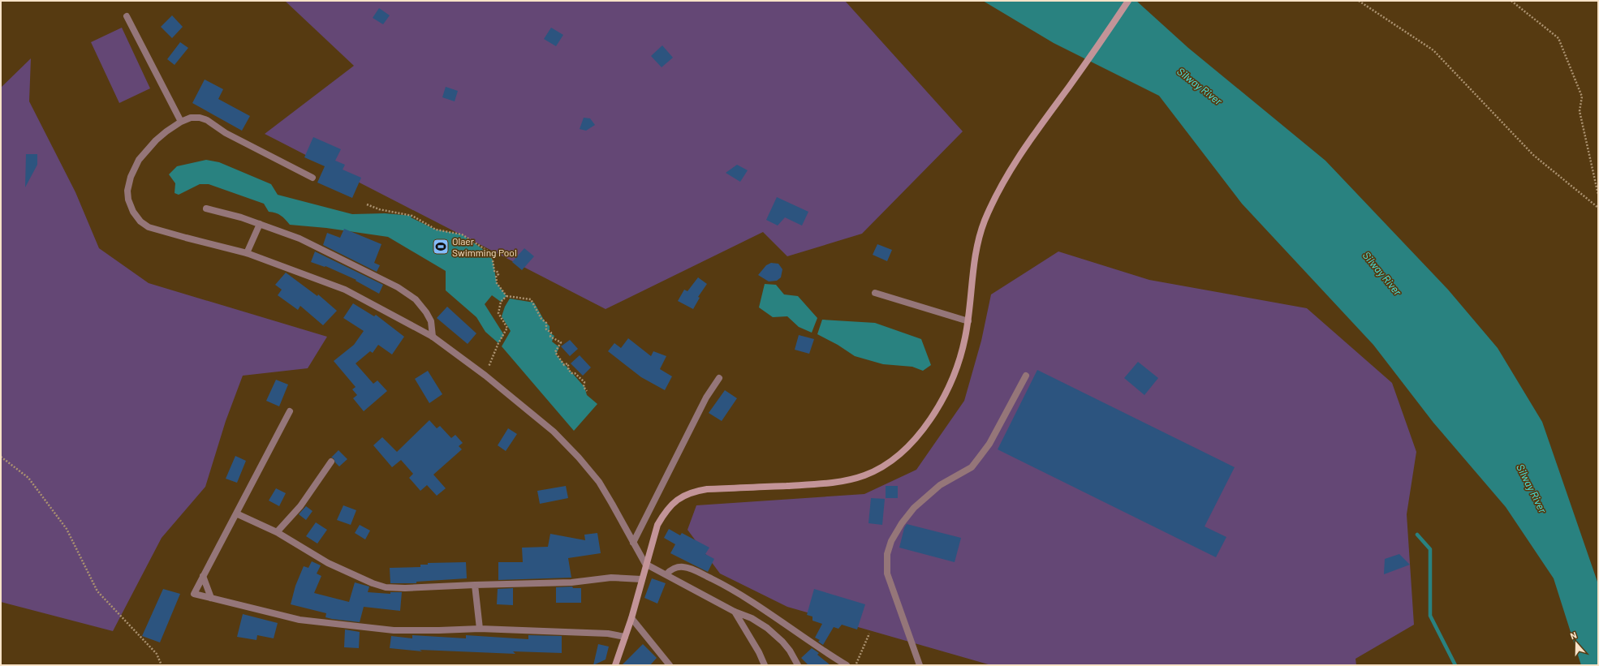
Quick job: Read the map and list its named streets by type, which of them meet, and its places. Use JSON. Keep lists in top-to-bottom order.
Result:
{
  "water": ["Silway River"],
  "places": {
    "sports": ["Olaer Swimming Pool"]
  },
  "north": "top"
}
